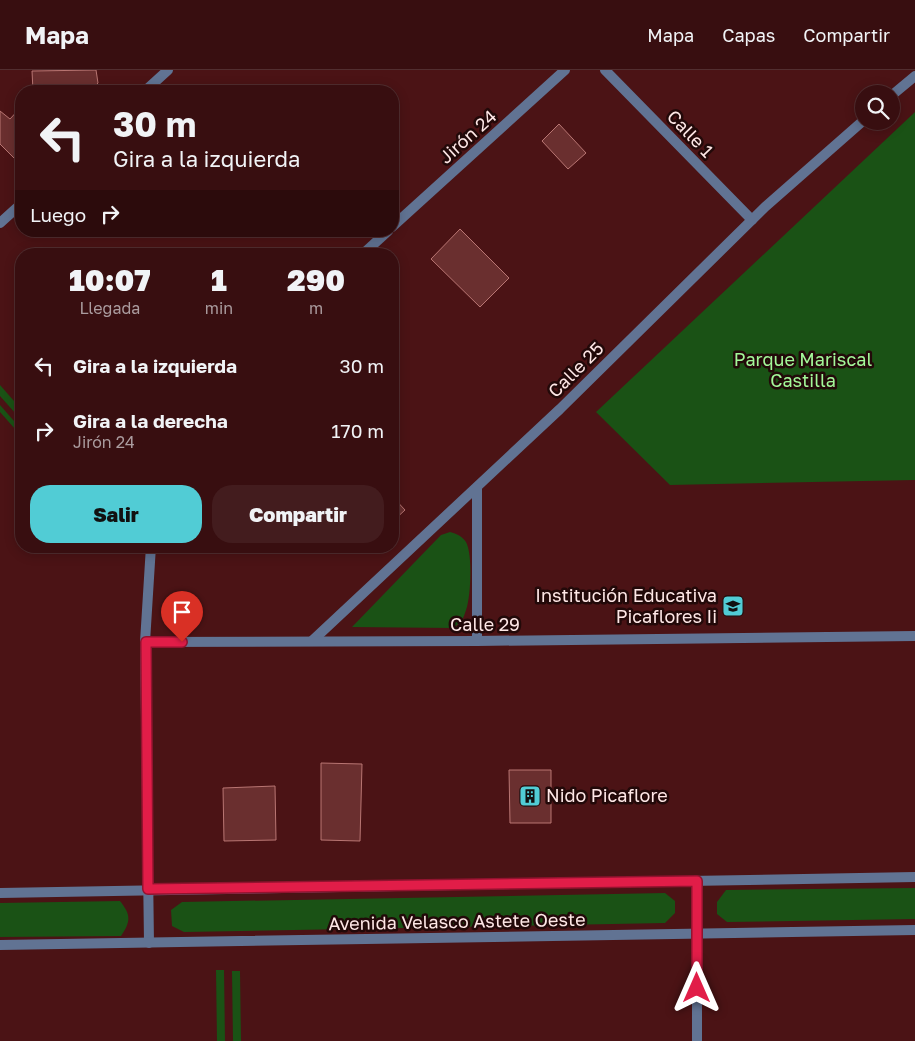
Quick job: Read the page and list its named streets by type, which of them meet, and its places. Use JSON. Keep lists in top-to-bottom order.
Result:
{
  "streets": {
    "street": [
      "Calle 1",
      "Jirón 24",
      "Calle 25",
      "Calle 29",
      "Avenida Velasco Astete Oeste"
    ]
  },
  "crossings": [
    ["Calle 1", "Calle 25"],
    ["Calle 25", "Calle 29"]
  ],
  "parks": ["Parque Mariscal Castilla"],
  "places": {
    "school or university": ["Institución Educativa Picaflores Ii"],
    "building": ["Nido Picaflore"]
  },
  "page": {
    "header": "Mapa",
    "nav": ["Mapa", "Capas", "Compartir"],
    "turn": ["30 m", "Gira a la izquierda"],
    "then": "Luego",
    "eta": [
      "10:07",
      "Llegada",
      "1",
      "min",
      "290",
      "m"
    ],
    "list": [
      {
        "name": "Gira a la izquierda",
        "value": "30 m"
      },
      {
        "name": "Gira a la derecha",
        "note": "Jirón 24",
        "value": "170 m"
      }
    ],
    "buttons": ["Salir", "Compartir"]
  }
}
